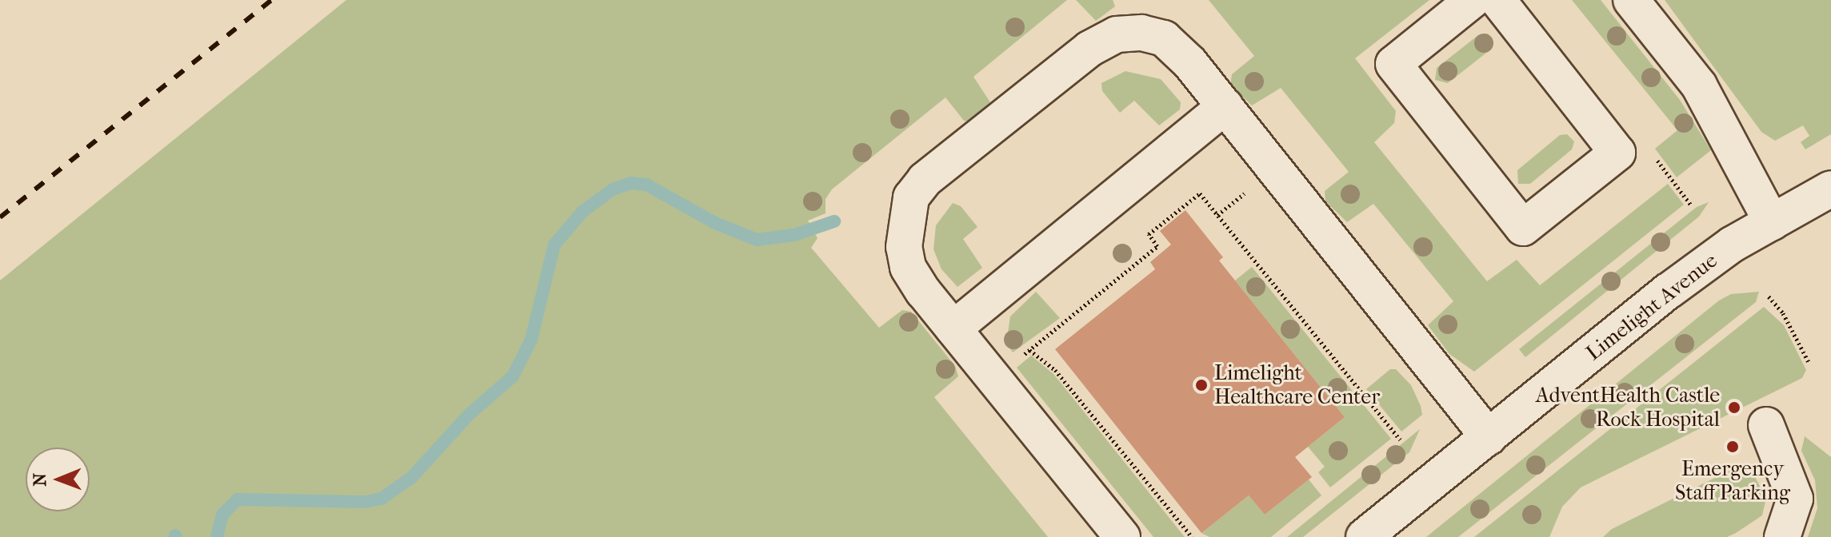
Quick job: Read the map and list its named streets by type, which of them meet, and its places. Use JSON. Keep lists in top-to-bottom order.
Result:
{
  "streets": {
    "street": ["Limelight Avenue"]
  },
  "places": ["Limelight Healthcare Center", "AdventHealth Castle Rock Hospital", "Emergency Staff Parking"],
  "north": "left"
}
